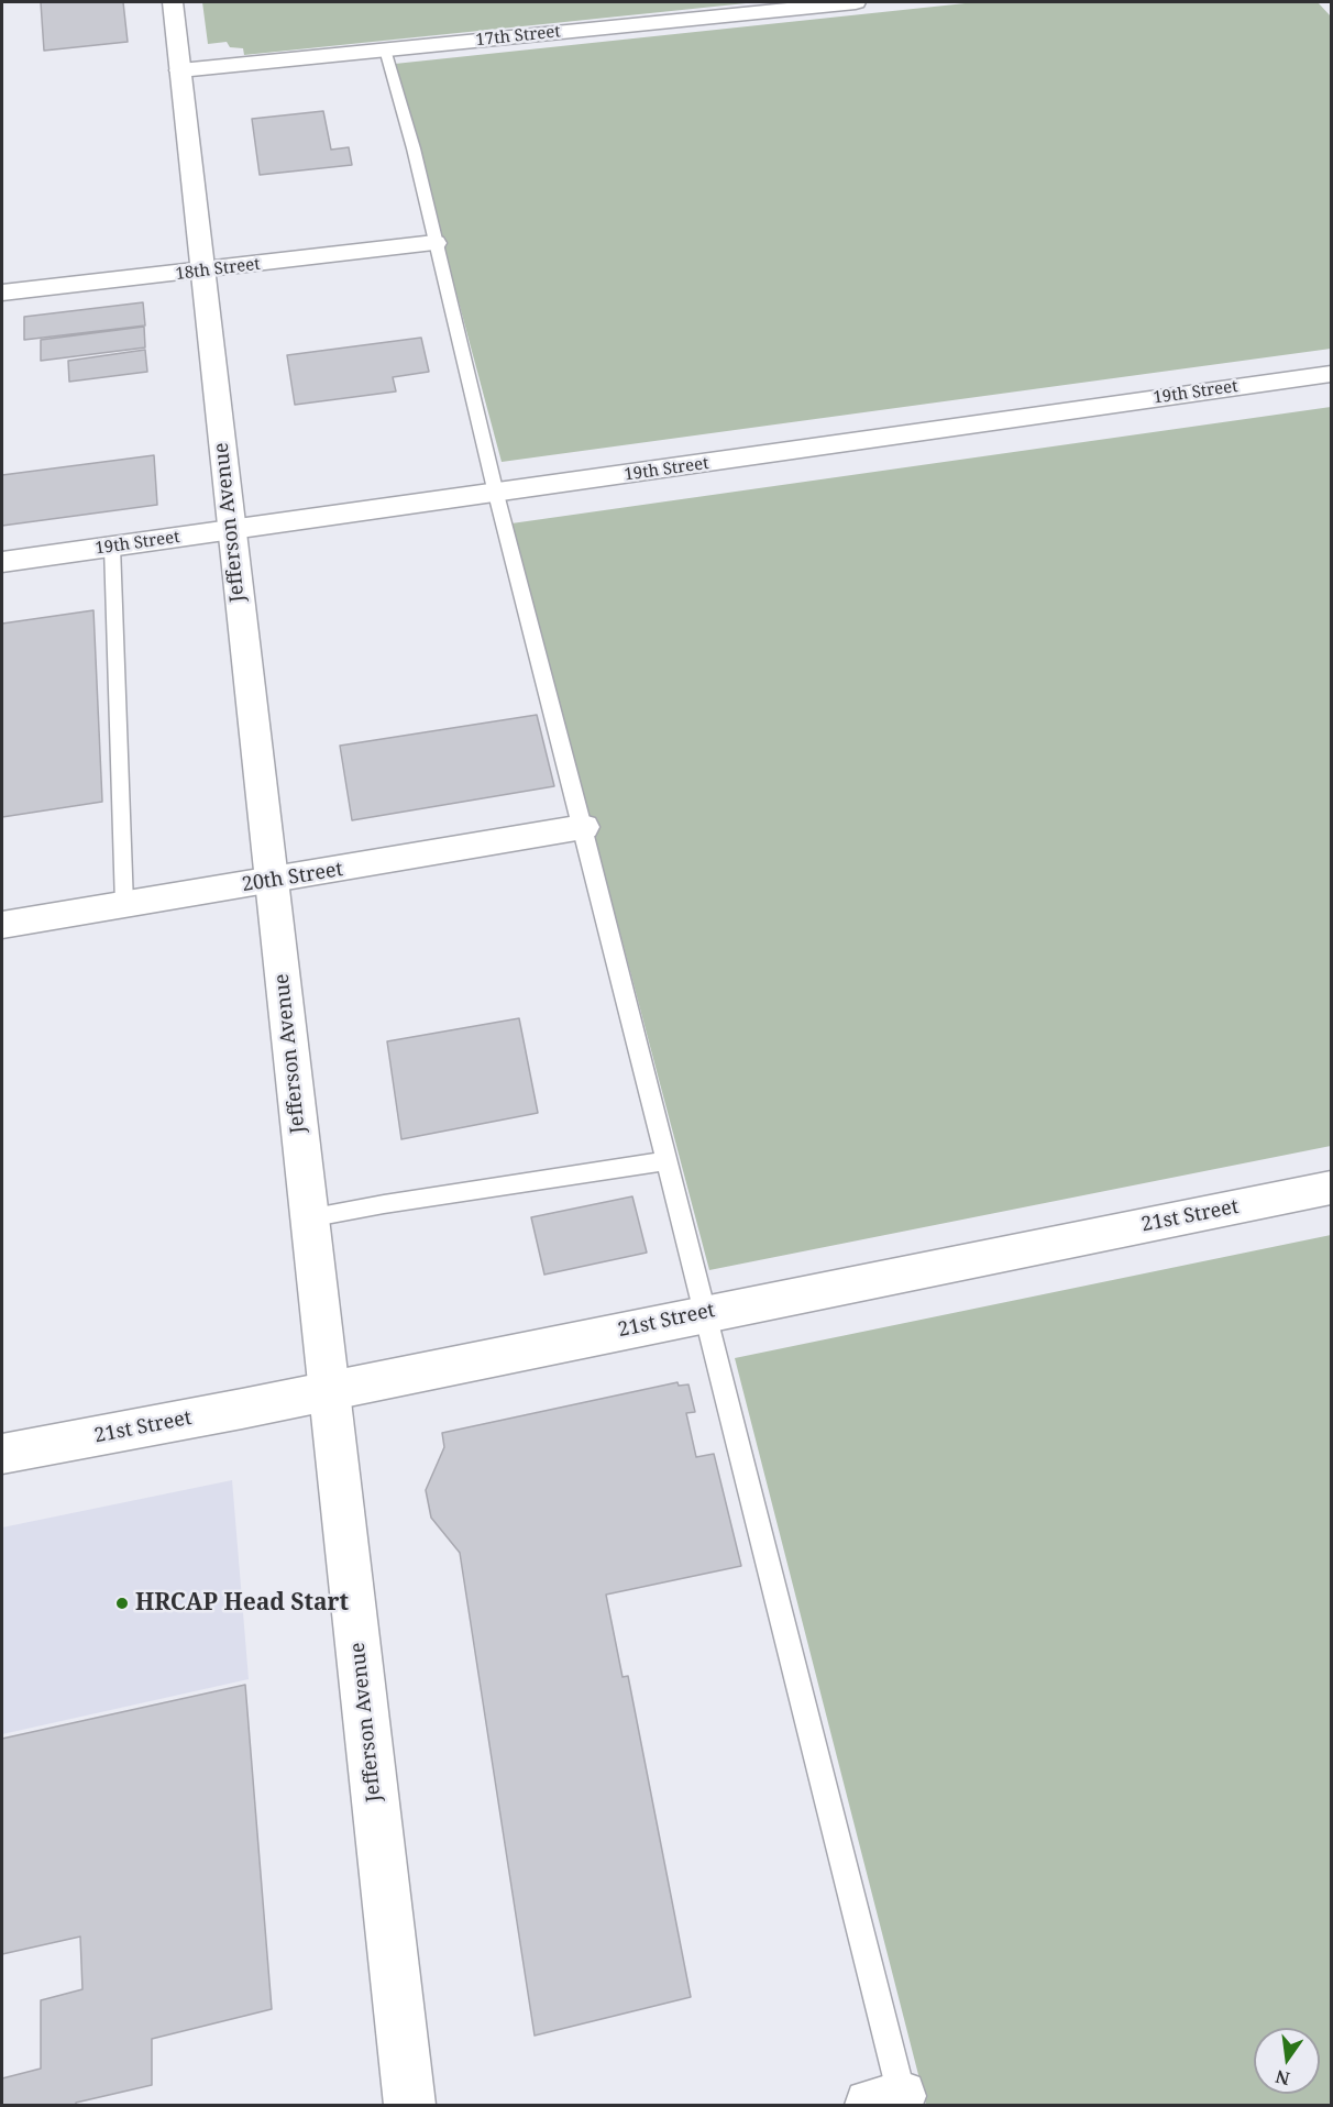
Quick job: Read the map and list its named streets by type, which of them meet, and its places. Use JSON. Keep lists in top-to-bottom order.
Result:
{
  "streets": {
    "street": [
      "17th Street",
      "18th Street",
      "19th Street",
      "Jefferson Avenue",
      "20th Street",
      "21st Street"
    ]
  },
  "crossings": [
    ["17th Street", "Jefferson Avenue"],
    ["18th Street", "Jefferson Avenue"],
    ["19th Street", "Jefferson Avenue"],
    ["Jefferson Avenue", "20th Street"],
    ["Jefferson Avenue", "21st Street"]
  ],
  "places": ["HRCAP Head Start"],
  "north": "bottom"
}
